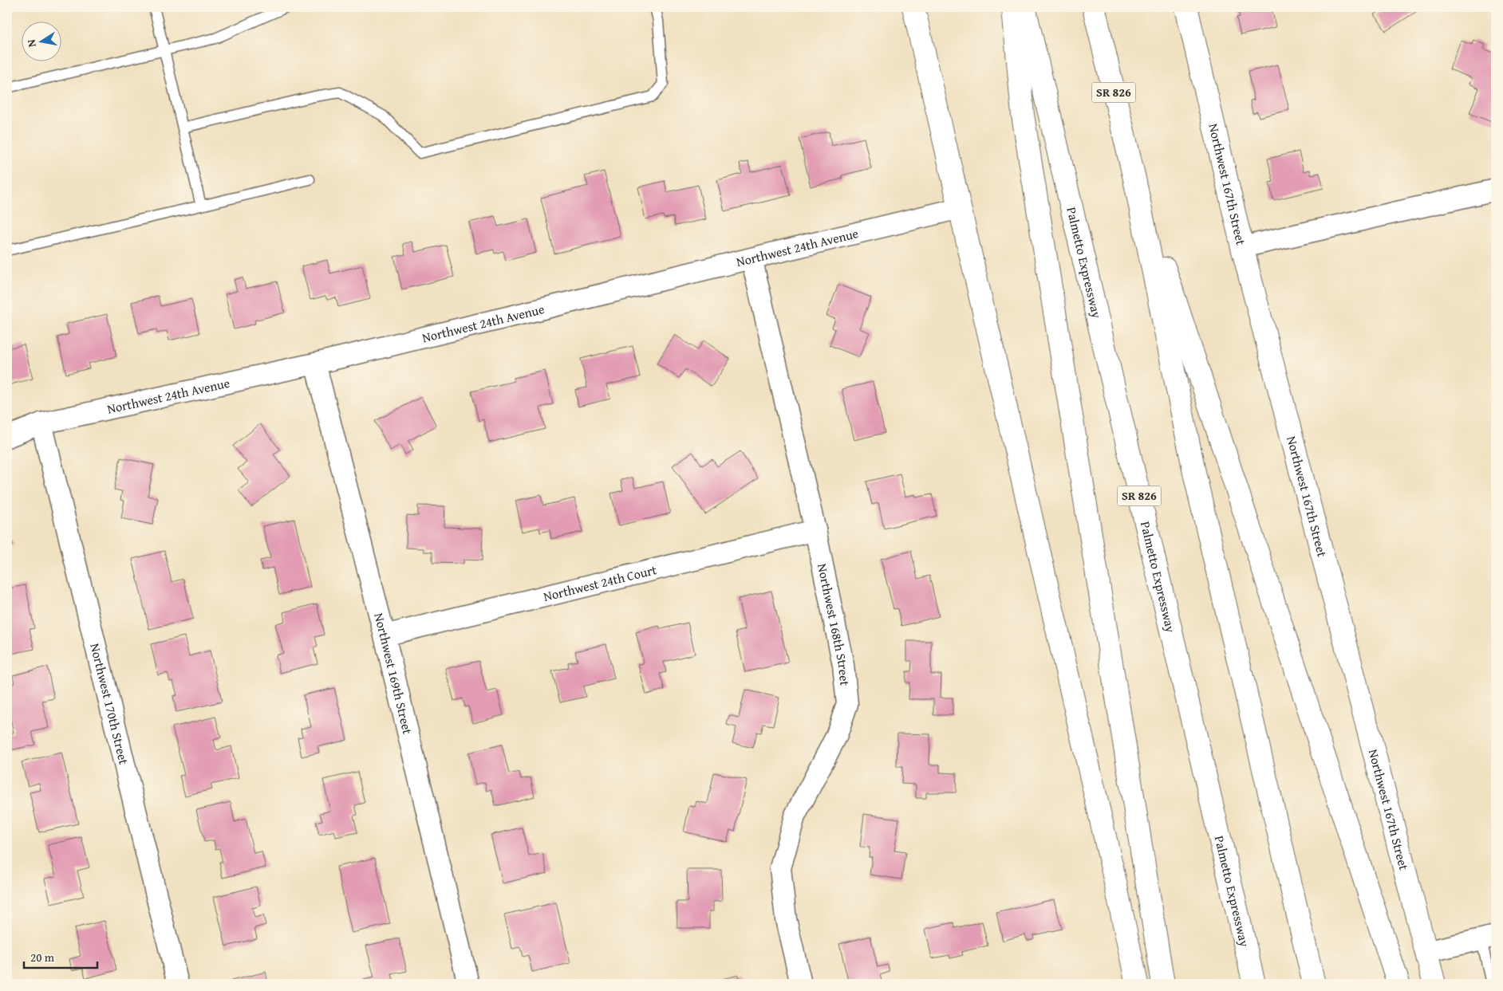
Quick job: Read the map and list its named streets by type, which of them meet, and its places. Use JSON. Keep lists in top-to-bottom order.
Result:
{
  "streets": {
    "main road": ["SR 826", "Northwest 167th Street", "Palmetto Expressway"],
    "street": [
      "Northwest 24th Avenue",
      "Northwest 24th Court",
      "Northwest 168th Street",
      "Northwest 169th Street",
      "Northwest 170th Street"
    ]
  },
  "crossings": [
    ["Northwest 24th Avenue", "Northwest 168th Street"],
    ["Northwest 24th Avenue", "Northwest 169th Street"],
    ["Northwest 24th Avenue", "Northwest 170th Street"],
    ["Northwest 24th Court", "Northwest 168th Street"],
    ["Northwest 24th Court", "Northwest 169th Street"]
  ],
  "scale_bar": "20 m",
  "north": "left"
}
